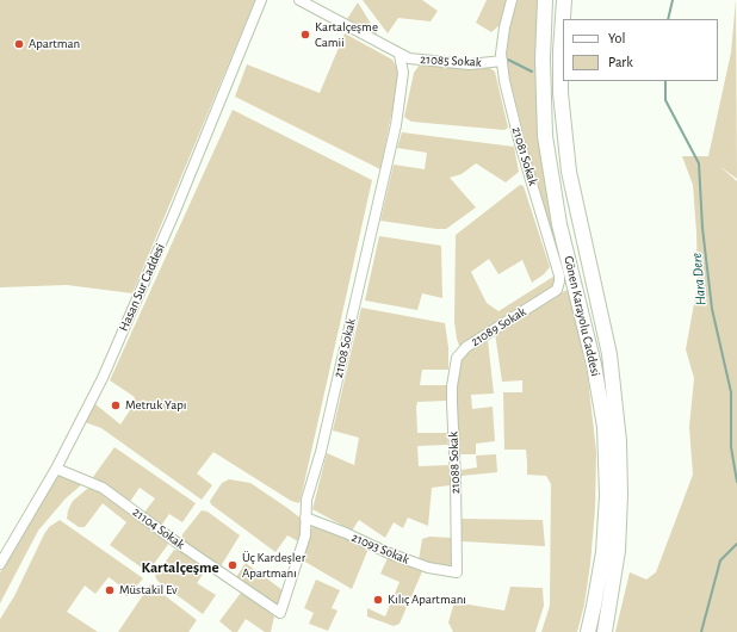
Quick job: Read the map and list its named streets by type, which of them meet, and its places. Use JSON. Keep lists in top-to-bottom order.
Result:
{
  "streets": {
    "highway": ["Gönen Karayolu Caddesi"],
    "street": [
      "21085 Sokak",
      "21081 Sokak",
      "Hasan Sur Caddesi",
      "21089 Sokak",
      "21108 Sokak",
      "21088 Sokak",
      "21104 Sokak",
      "21093 Sokak"
    ]
  },
  "crossings": [
    ["21085 Sokak", "21081 Sokak"],
    ["21085 Sokak", "21108 Sokak"],
    ["21081 Sokak", "21089 Sokak"],
    ["Hasan Sur Caddesi", "21104 Sokak"],
    ["21089 Sokak", "21088 Sokak"],
    ["21108 Sokak", "21104 Sokak"],
    ["21108 Sokak", "21093 Sokak"],
    ["21088 Sokak", "21093 Sokak"]
  ],
  "districts": ["Kartalçeşme"],
  "water": ["Hara Dere"],
  "places": [
    "Kartalçeşme Camii",
    "Apartman",
    "Metruk Yapı",
    "Üç Kardeşler Apartmanı",
    "Müstakil Ev",
    "Kılıç Apartmanı"
  ],
  "legend": ["Yol", "Park"]
}
